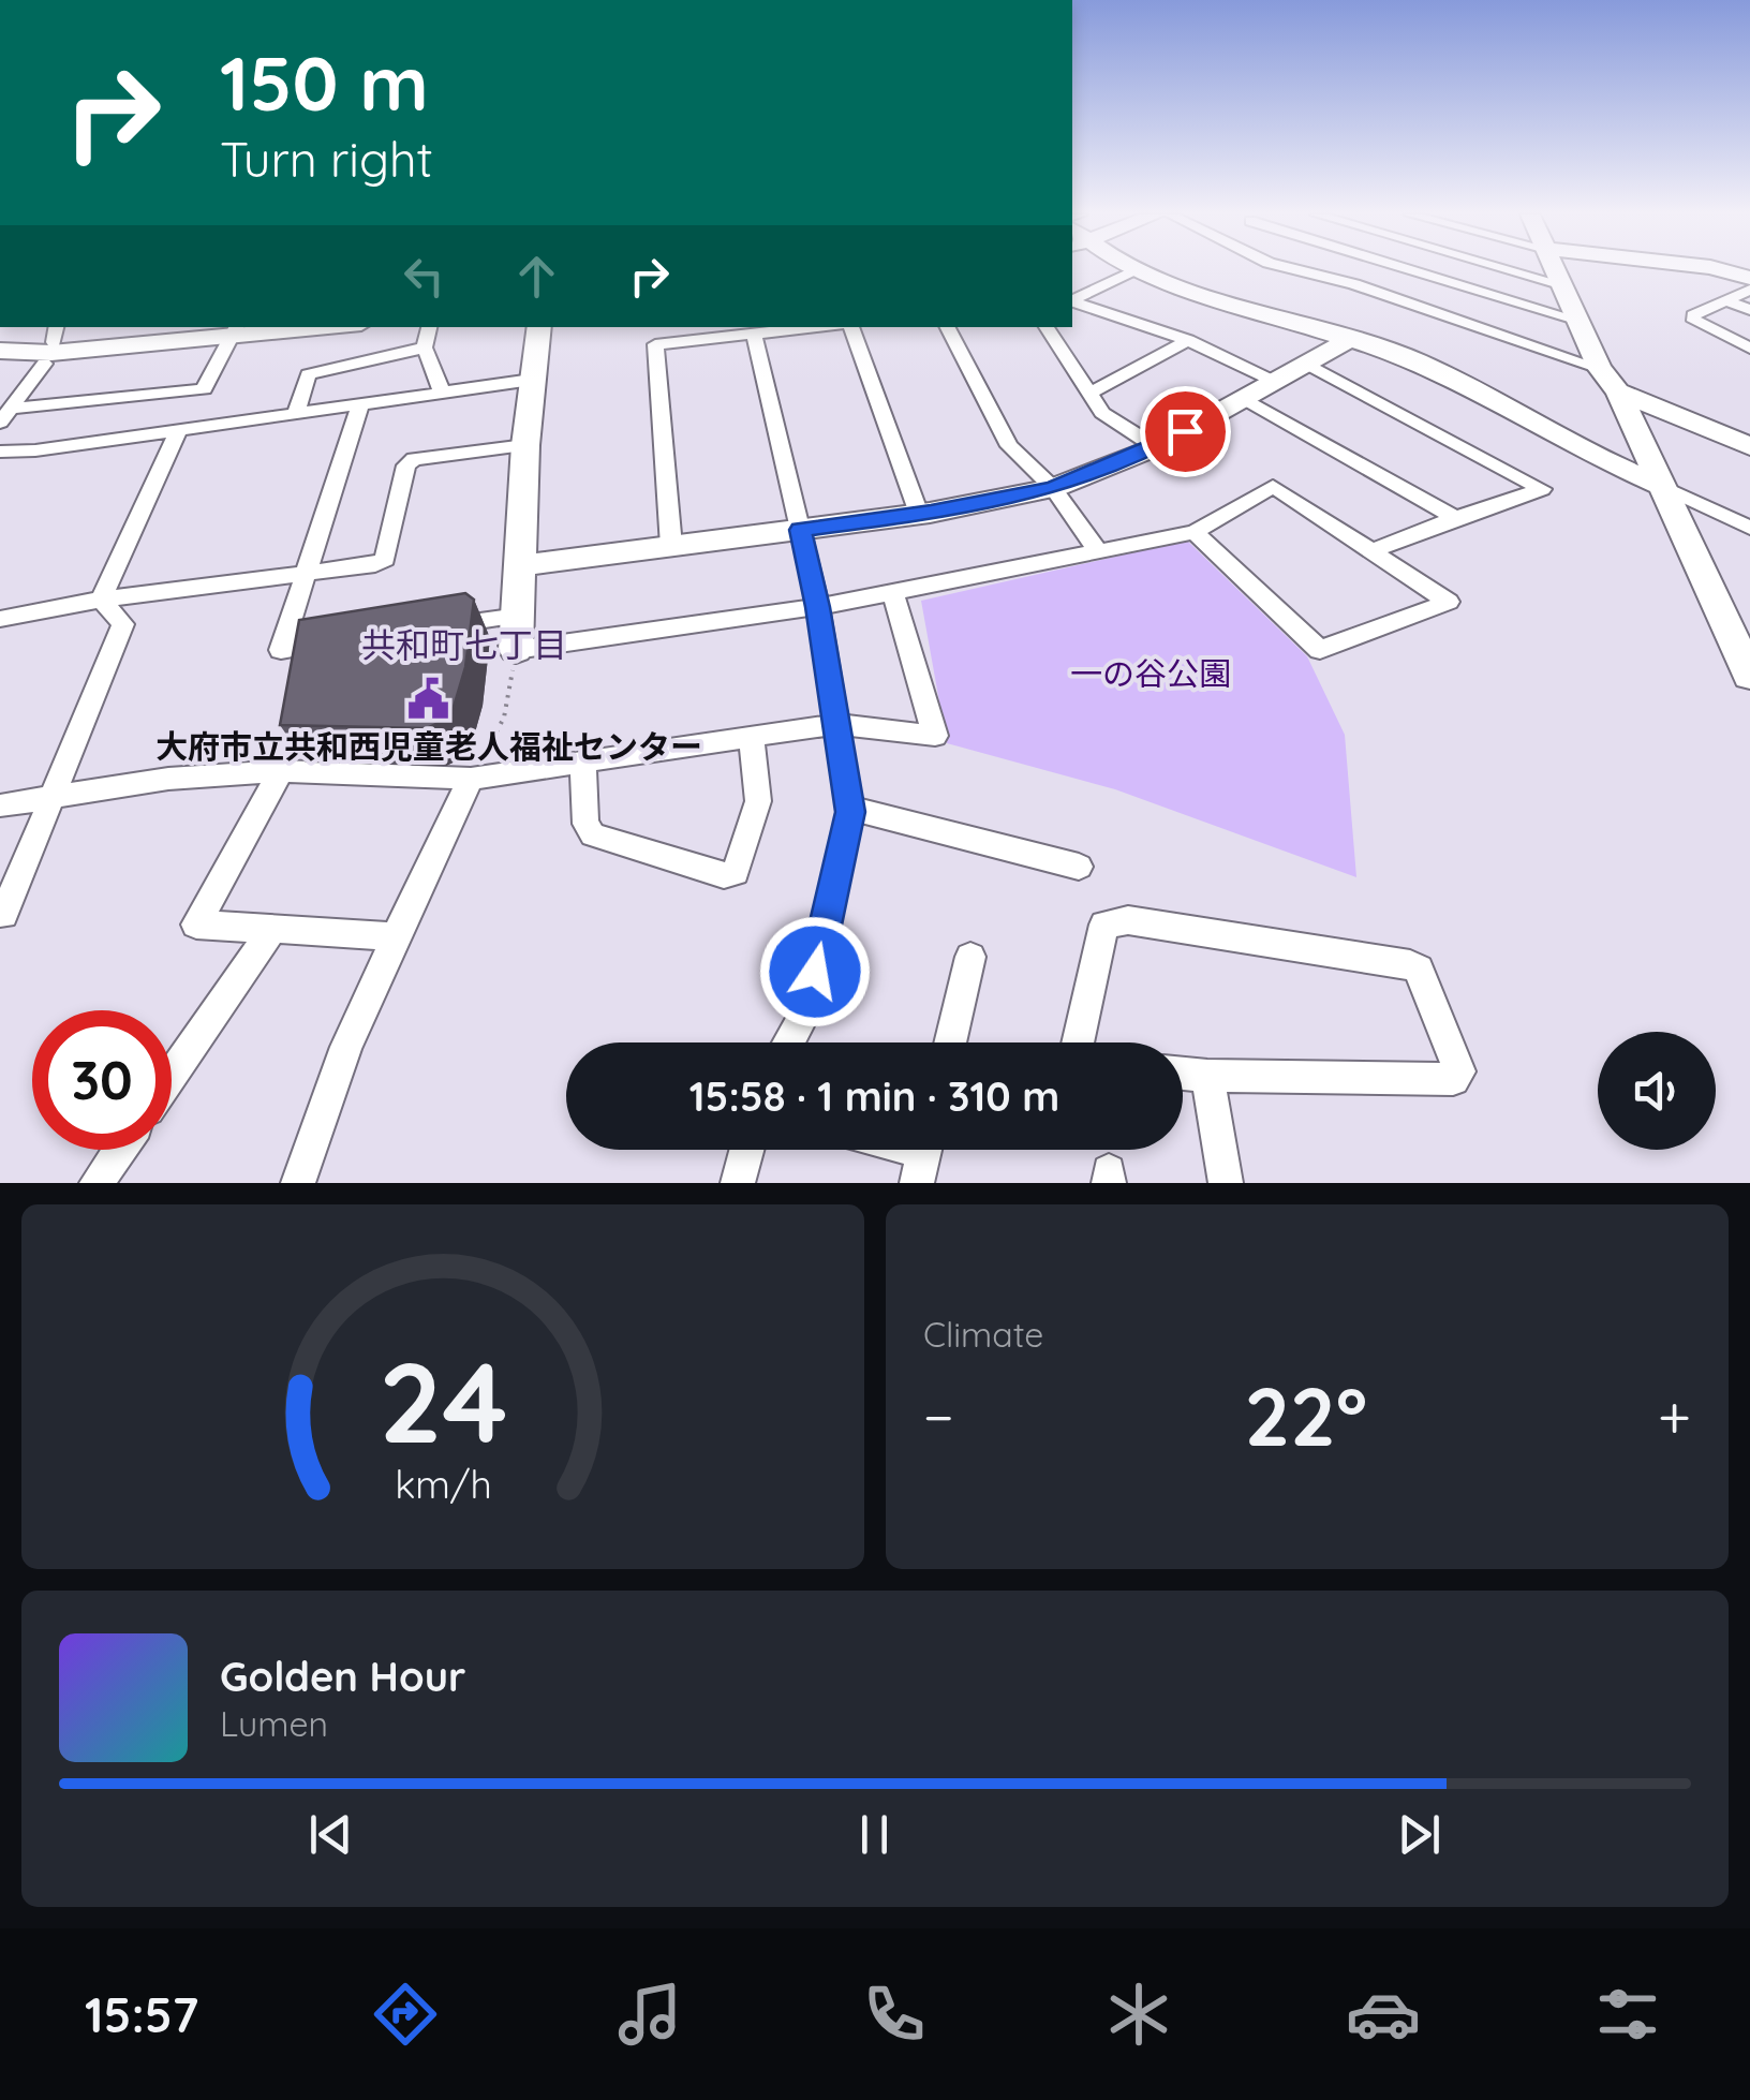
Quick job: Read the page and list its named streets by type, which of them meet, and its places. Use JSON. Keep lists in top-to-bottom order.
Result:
{
  "districts": ["共和町七丁目"],
  "parks": ["一の谷公園"],
  "places": {
    "public building": ["大府市立共和西児童老人福祉センター"]
  },
  "page": {
    "turn": ["150 m", "Turn right"],
    "limit": "30",
    "trip": "15:58 · 1 min · 310 m",
    "tile": "Climate",
    "heat": ["−", "22°", "+"],
    "song": ["Golden Hour", "Lumen"],
    "tabs": "15:57",
    "gauge": ["24", "km/h"]
  }
}
